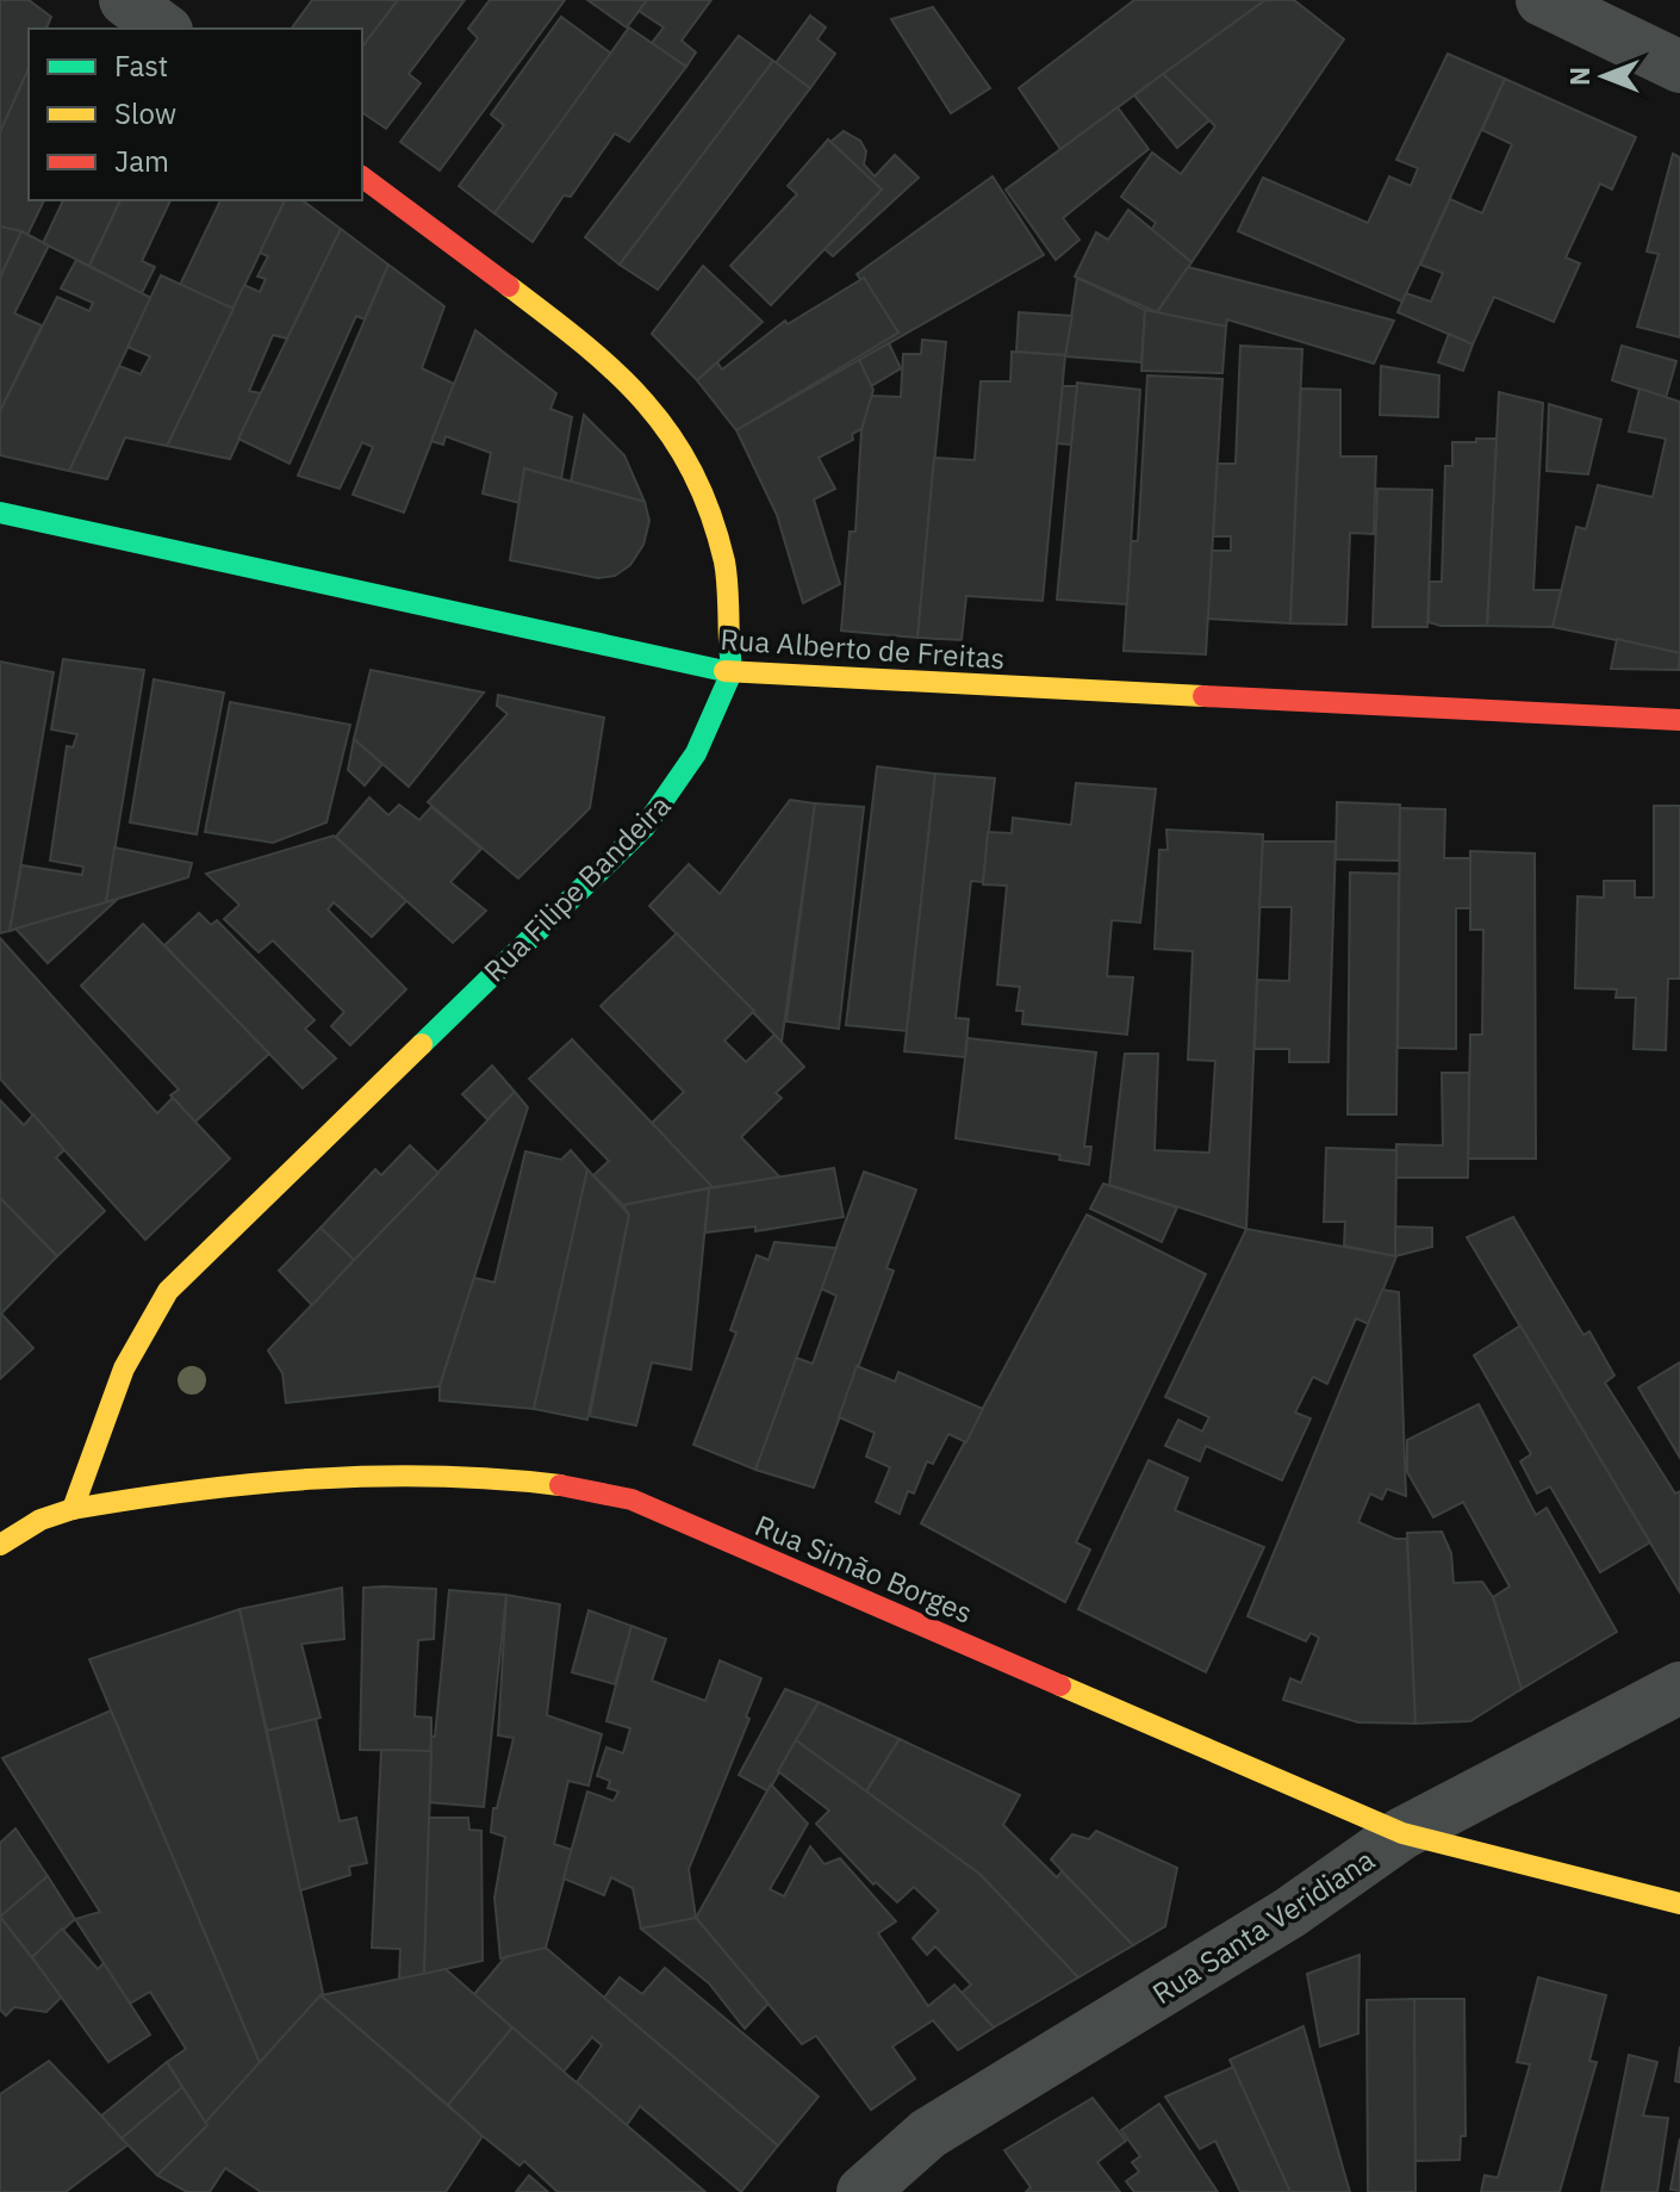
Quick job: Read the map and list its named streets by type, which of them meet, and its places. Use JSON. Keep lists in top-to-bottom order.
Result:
{
  "streets": {
    "street": [
      "Rua Alberto de Freitas",
      "Rua Filipe Bandeira",
      "Rua Simão Borges",
      "Rua Santa Veridiana"
    ]
  },
  "crossings": [
    ["Rua Alberto de Freitas", "Rua Filipe Bandeira"],
    ["Rua Filipe Bandeira", "Rua Simão Borges"],
    ["Rua Simão Borges", "Rua Santa Veridiana"]
  ],
  "legend": ["Fast", "Slow", "Jam"],
  "north": "left"
}
